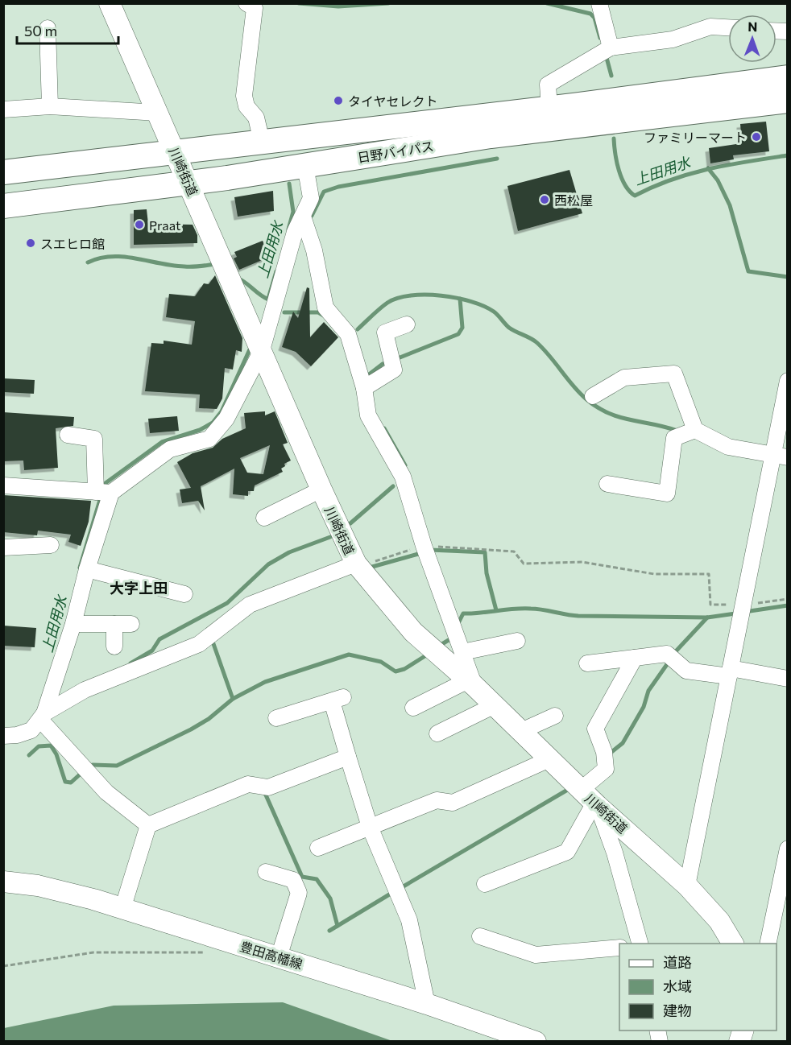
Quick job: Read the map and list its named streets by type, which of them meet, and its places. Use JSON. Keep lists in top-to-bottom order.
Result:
{
  "streets": {
    "highway": ["日野バイパス"],
    "main road": ["川崎街道", "豊田高幡線"]
  },
  "crossings": [
    ["日野バイパス", "川崎街道"]
  ],
  "districts": ["大字上田"],
  "water": ["上田用水"],
  "places": [
    "タイヤセレクト",
    "ファミリーマート",
    "西松屋",
    "Praat",
    "スエヒロ館"
  ],
  "legend": ["道路", "水域", "建物"],
  "scale_bar": "50 m",
  "north": "top"
}
